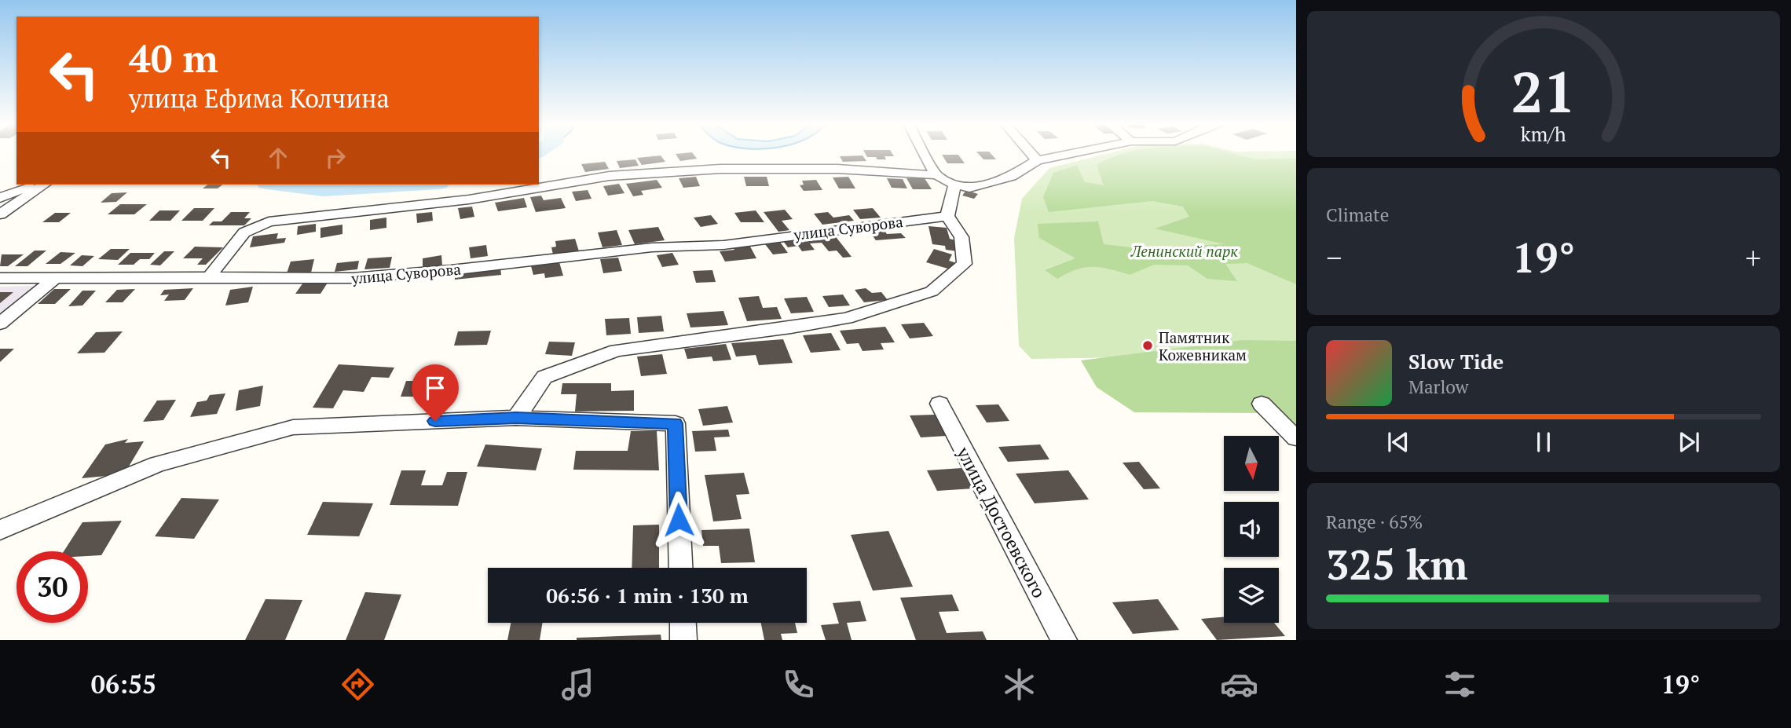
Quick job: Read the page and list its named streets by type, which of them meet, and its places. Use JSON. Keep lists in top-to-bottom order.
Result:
{
  "streets": {
    "street": ["улица Суворова", "улица Достоевского"]
  },
  "parks": ["Ленинский парк"],
  "places": ["Памятник Кожевникам"],
  "north": "bottom",
  "page": {
    "turn": ["40 m", "улица Ефима Колчина"],
    "tile": [
      "Climate",
      ["Range · 65%", "325 km"]
    ],
    "heat": ["−", "19°", "+"],
    "song": ["Slow Tide", "Marlow"],
    "limit": "30",
    "trip": "06:56 · 1 min · 130 m",
    "tabs": ["06:55", "19°"],
    "gauge": ["21", "km/h"]
  }
}
